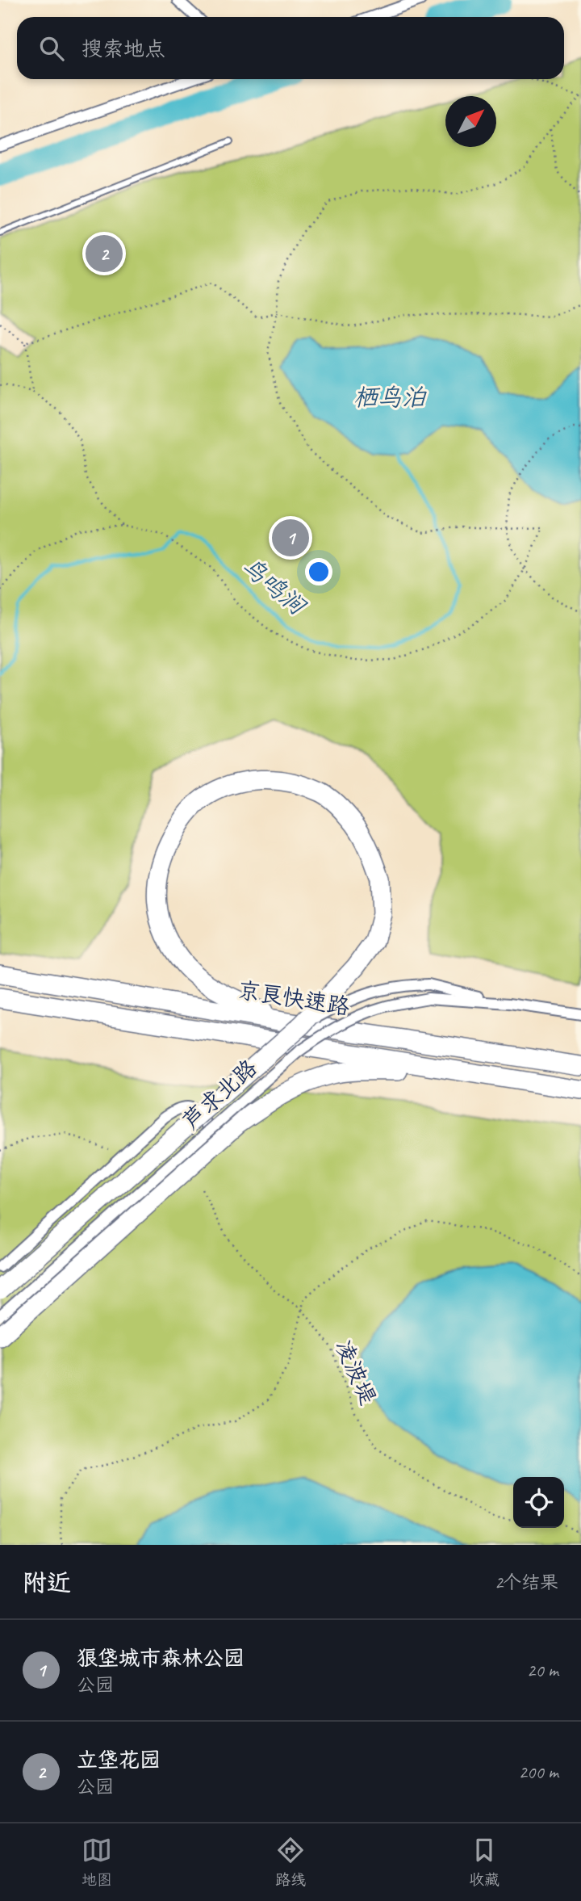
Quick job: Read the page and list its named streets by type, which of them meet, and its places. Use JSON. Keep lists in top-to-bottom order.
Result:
{
  "streets": {
    "highway": ["京良快速路"],
    "street": ["芦求北路"],
    "path": ["凌波堤"]
  },
  "water": ["栖鸟泊", "鸟鸣涧"],
  "north": "top right",
  "page": {
    "search": "搜索地点",
    "pins": ["2", "1"],
    "heading": ["附近", "2个结果"],
    "list": [
      {
        "mark": "1",
        "name": "狼垡城市森林公园",
        "note": "公园",
        "value": "20 m"
      },
      {
        "mark": "2",
        "name": "立垡花园",
        "note": "公园",
        "value": "200 m"
      }
    ],
    "nav": ["地图", "路线", "收藏"]
  }
}
